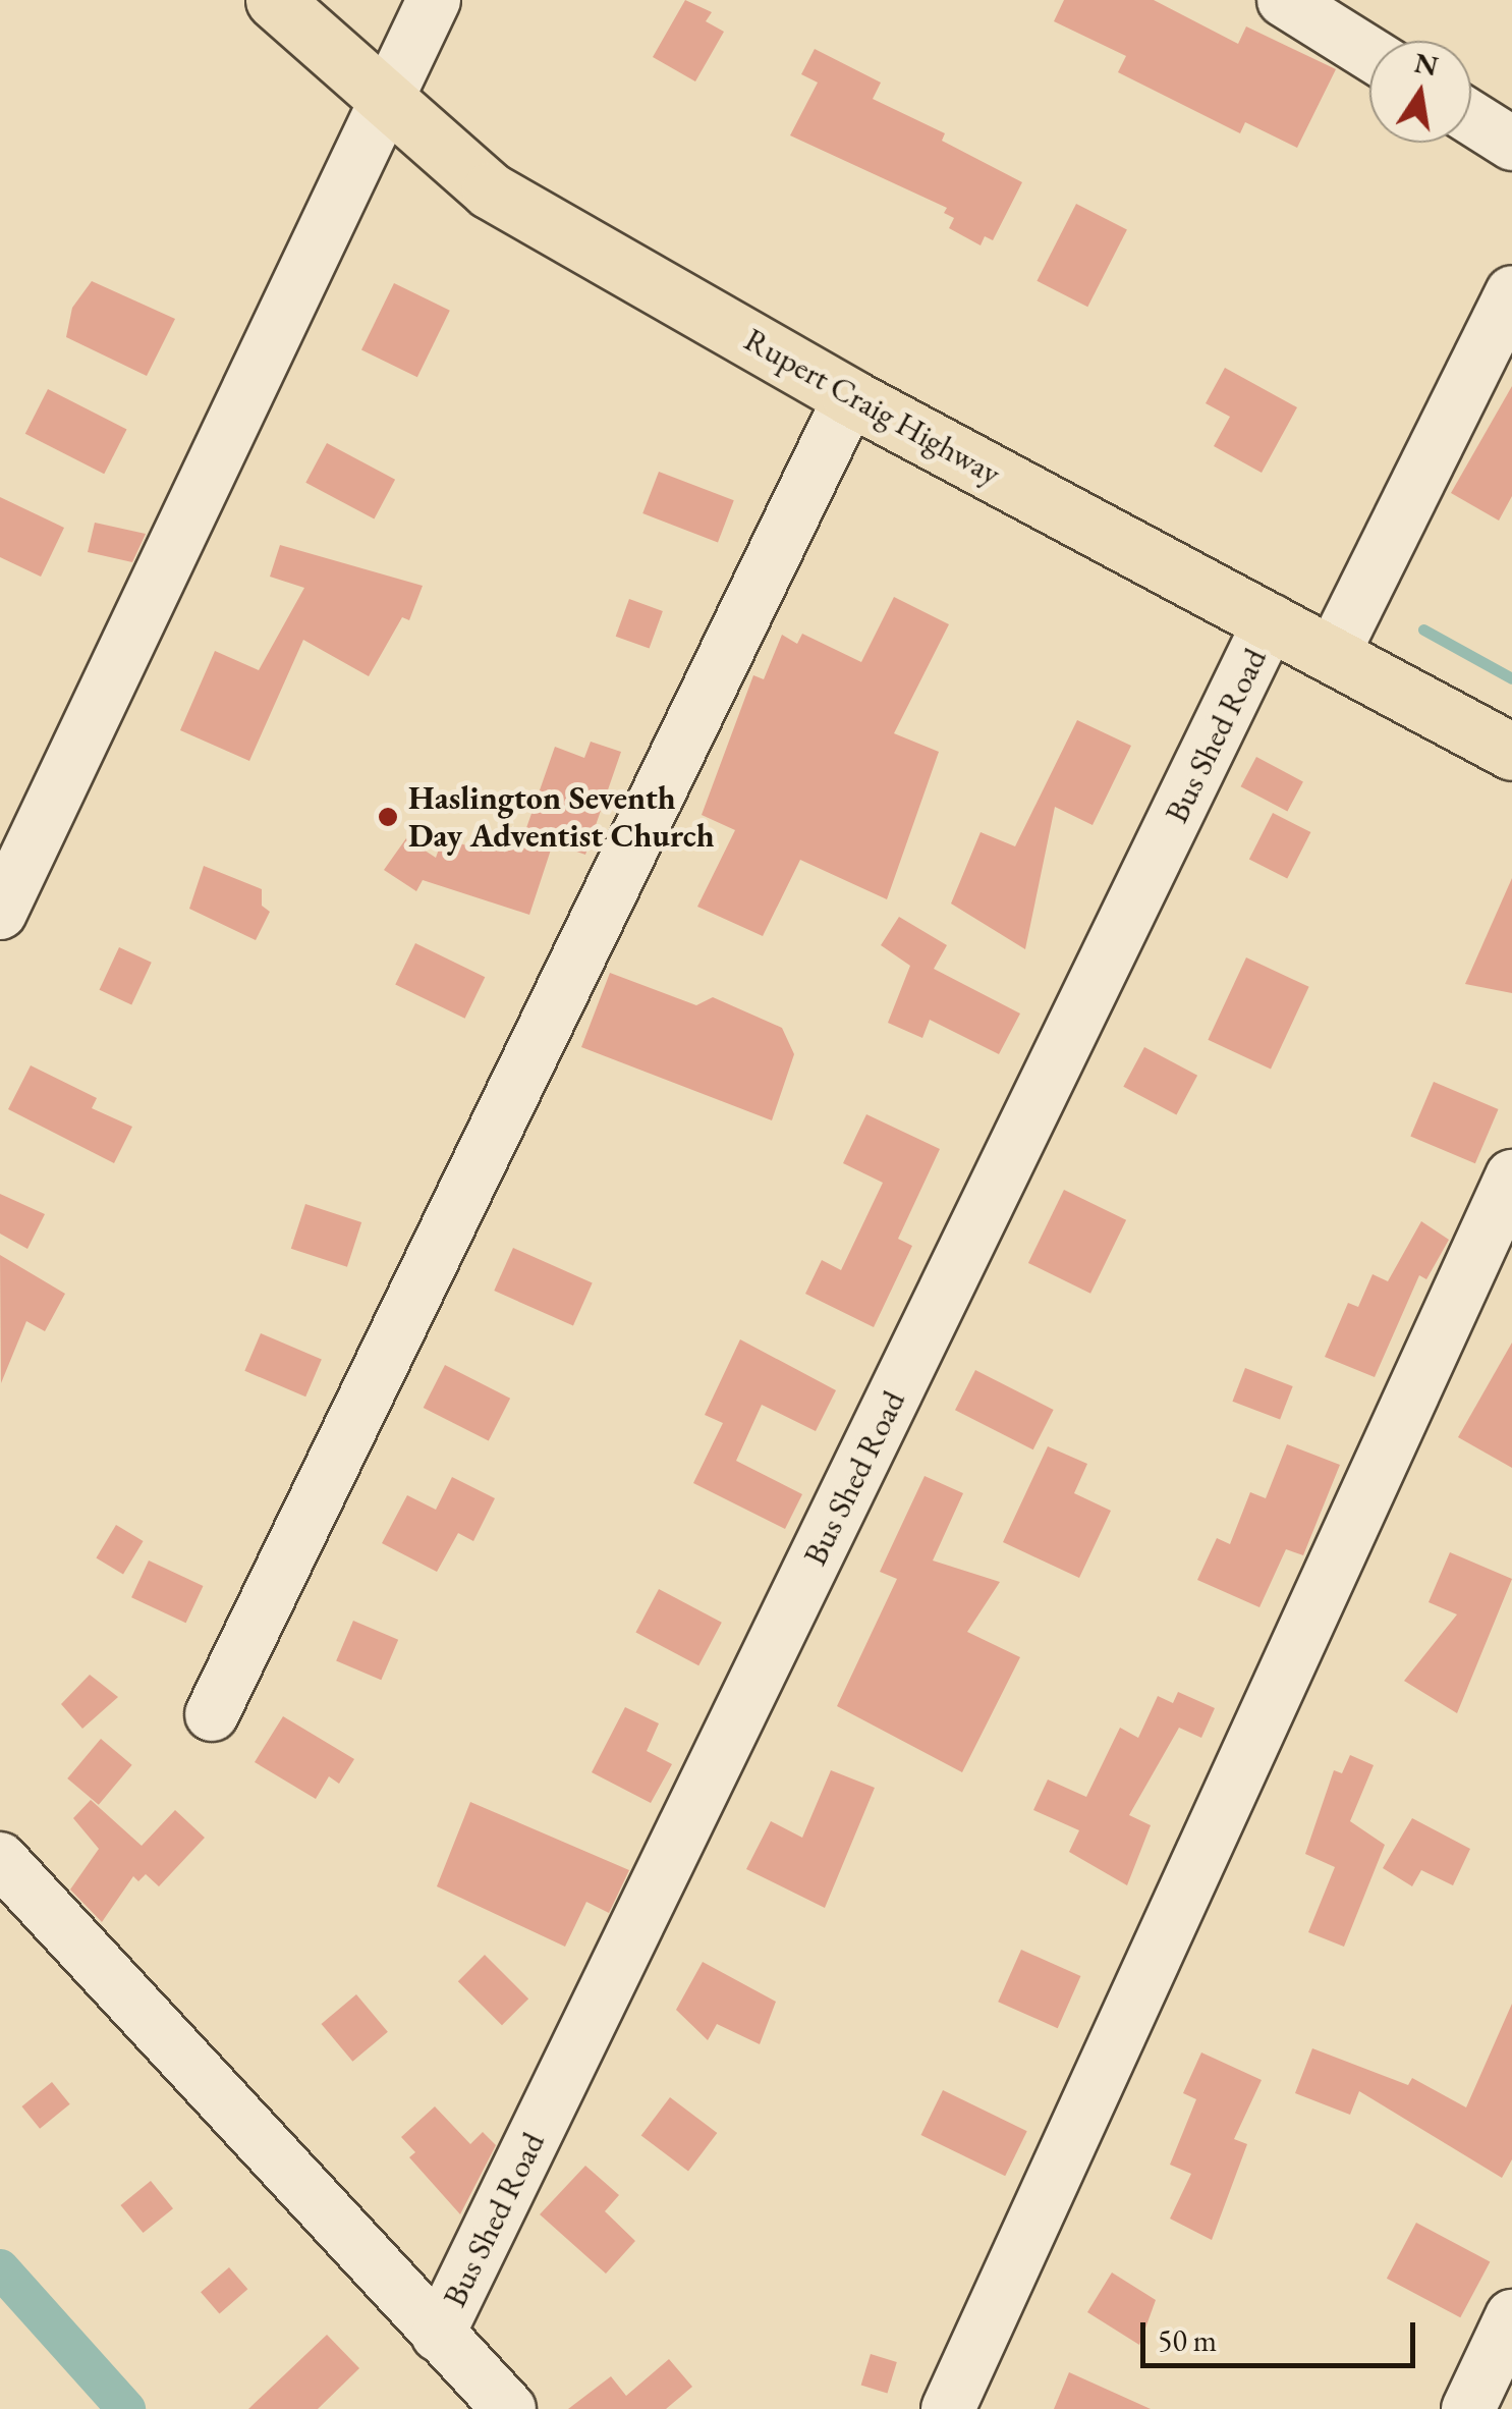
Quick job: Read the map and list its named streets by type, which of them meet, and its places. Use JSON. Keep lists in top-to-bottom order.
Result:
{
  "streets": {
    "main road": ["Rupert Craig Highway"],
    "street": ["Bus Shed Road"]
  },
  "crossings": [
    ["Rupert Craig Highway", "Bus Shed Road"]
  ],
  "places": ["Haslington Seventh Day Adventist Church"],
  "scale_bar": "50 m",
  "north": "top"
}
